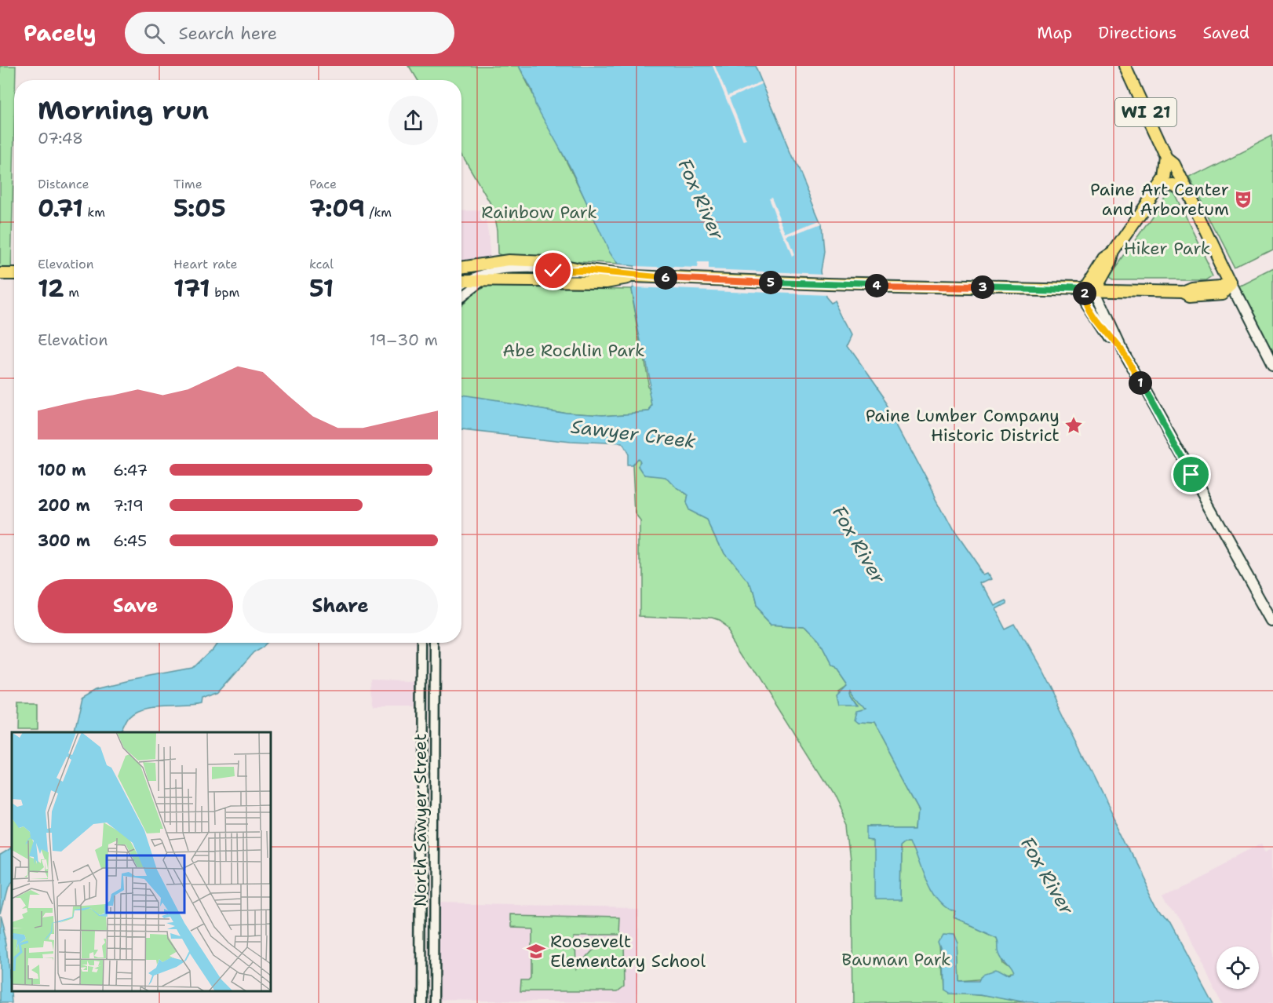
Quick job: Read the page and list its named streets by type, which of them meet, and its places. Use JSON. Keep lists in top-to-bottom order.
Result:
{
  "streets": {
    "main road": ["WI 21"],
    "street": ["North Sawyer Street"]
  },
  "water": ["Fox River", "Sawyer Creek"],
  "parks": [
    "Rainbow Park",
    "Hiker Park",
    "Abe Rochlin Park",
    "Bauman Park"
  ],
  "places": {
    "theatre": ["Paine Art Center and Arboretum"],
    "place": ["Paine Lumber Company Historic District"],
    "school or university": ["Roosevelt Elementary School"]
  },
  "page": {
    "header": "Pacely",
    "search": "Search here",
    "nav": ["Map", "Directions", "Saved"],
    "heading": ["Morning run", "07:48"],
    "stats": [
      ["Distance", "0.71 km"],
      ["Time", "5:05"],
      ["Pace", "7:09 /km"],
      ["Elevation", "12 m"],
      ["Heart rate", "171 bpm"],
      ["kcal", "51"]
    ],
    "pins": [
      "6",
      "5",
      "4",
      "3",
      "2",
      "1"
    ],
    "chart": ["Elevation", "19–30 m"],
    "list": [
      {
        "name": "100 m",
        "note": "6:47"
      },
      {
        "name": "200 m",
        "note": "7:19"
      },
      {
        "name": "300 m",
        "note": "6:45"
      }
    ],
    "buttons": ["Save", "Share"]
  }
}
